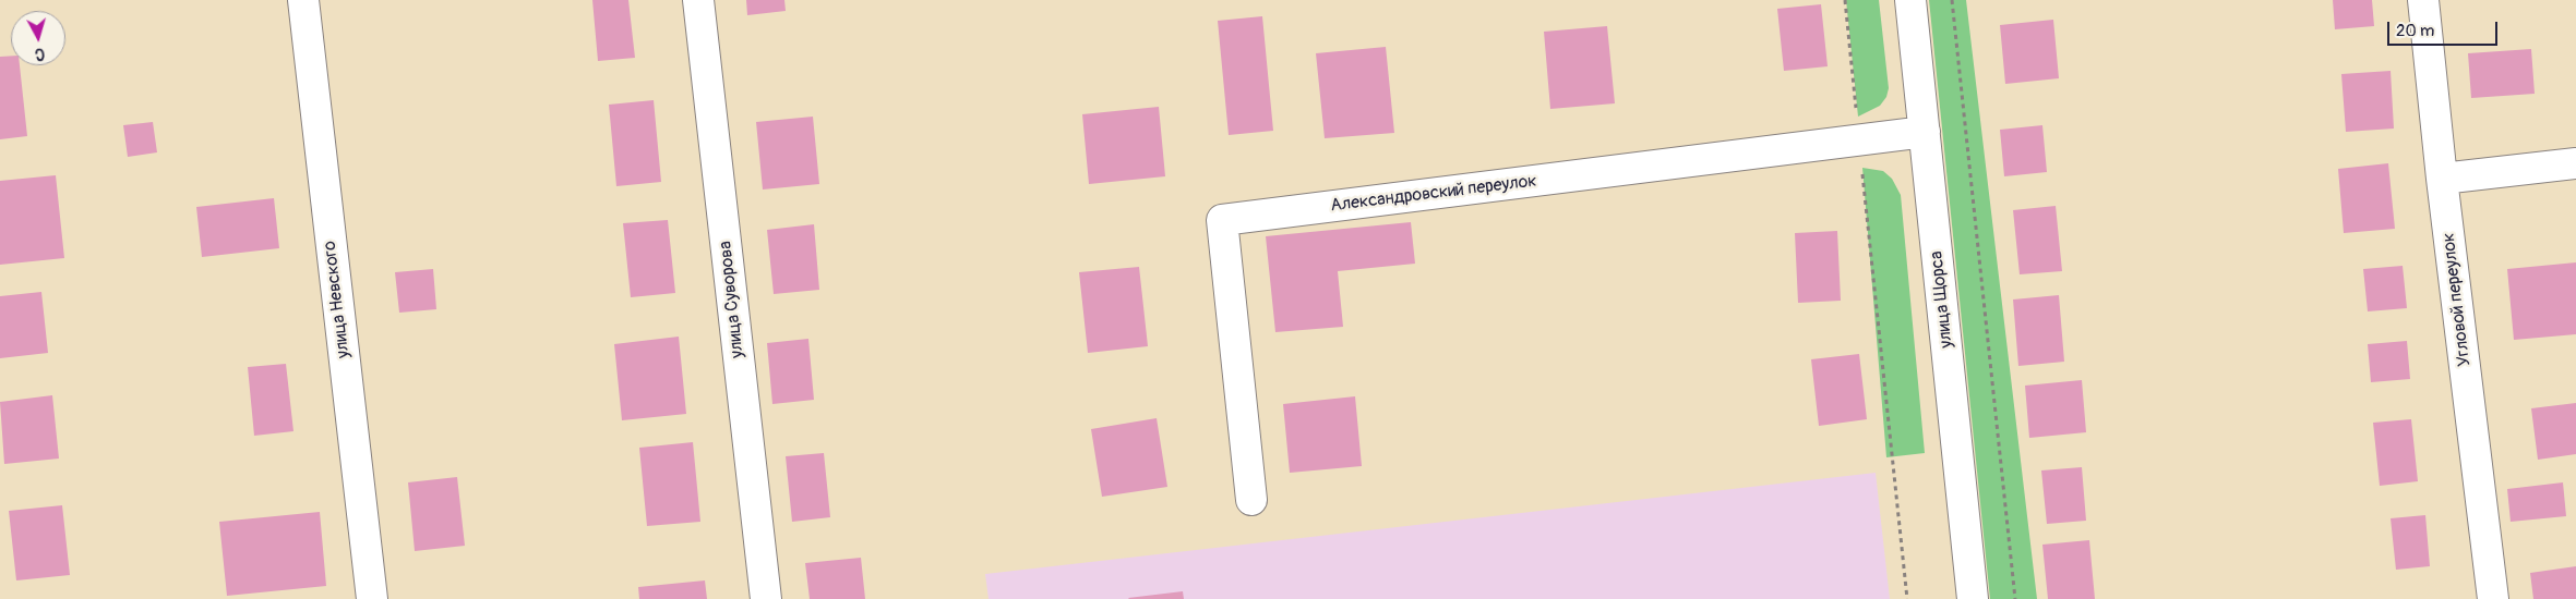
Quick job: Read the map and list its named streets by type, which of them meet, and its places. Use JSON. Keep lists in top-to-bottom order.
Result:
{
  "streets": {
    "street": [
      "Александровский переулок",
      "улица Невского",
      "улица Суворова",
      "улица Щорса",
      "Угловой переулок"
    ]
  },
  "crossings": [
    ["Александровский переулок", "улица Щорса"]
  ],
  "scale_bar": "20 m",
  "north": "bottom"
}
